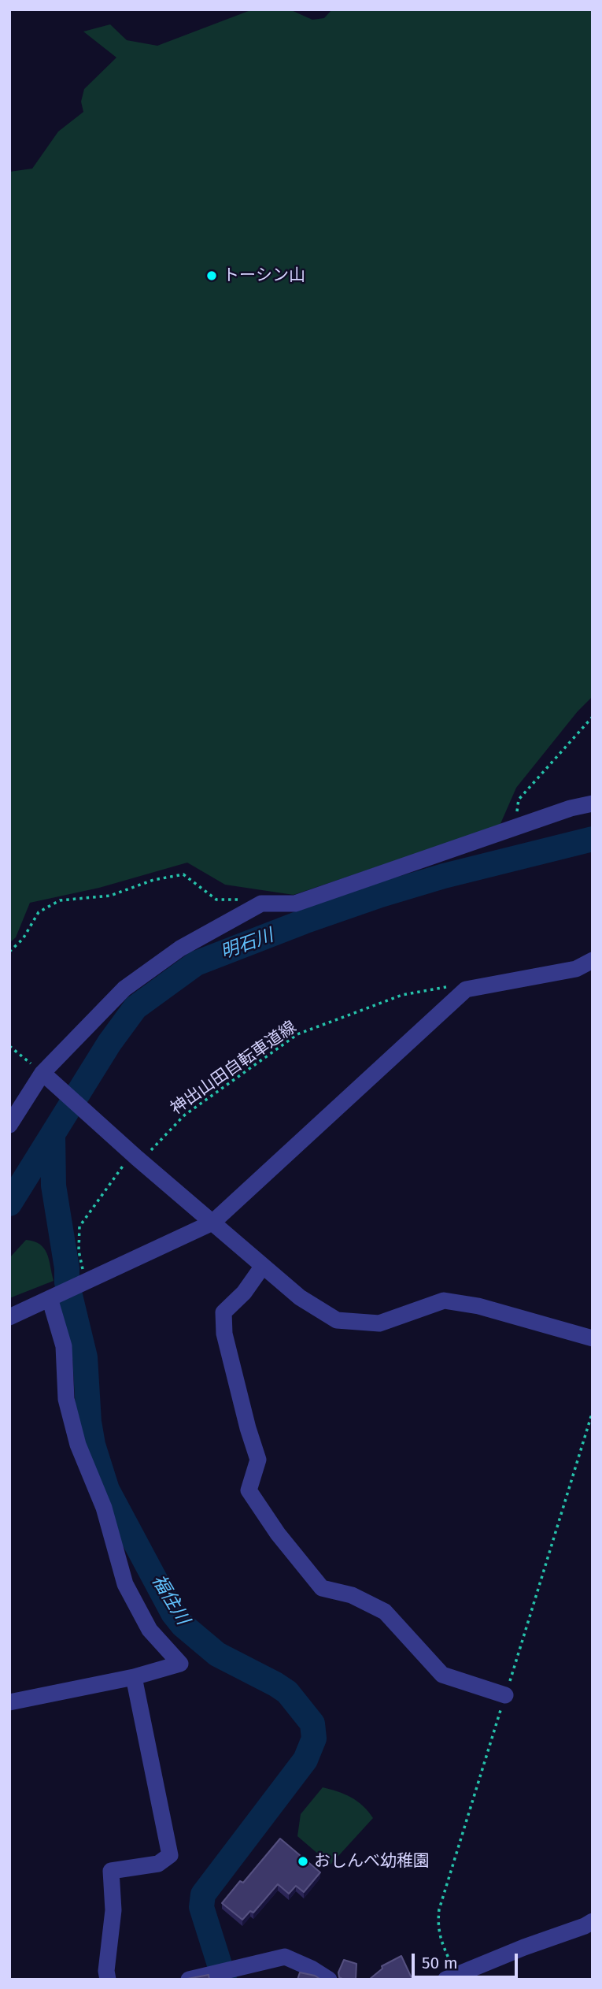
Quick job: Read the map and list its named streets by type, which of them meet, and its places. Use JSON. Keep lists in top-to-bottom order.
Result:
{
  "streets": {
    "path": ["神出山田自転車道線"]
  },
  "water": ["明石川", "福住川"],
  "places": ["トーシン山", "おしんべ幼稚園"],
  "scale_bar": "50 m"
}
